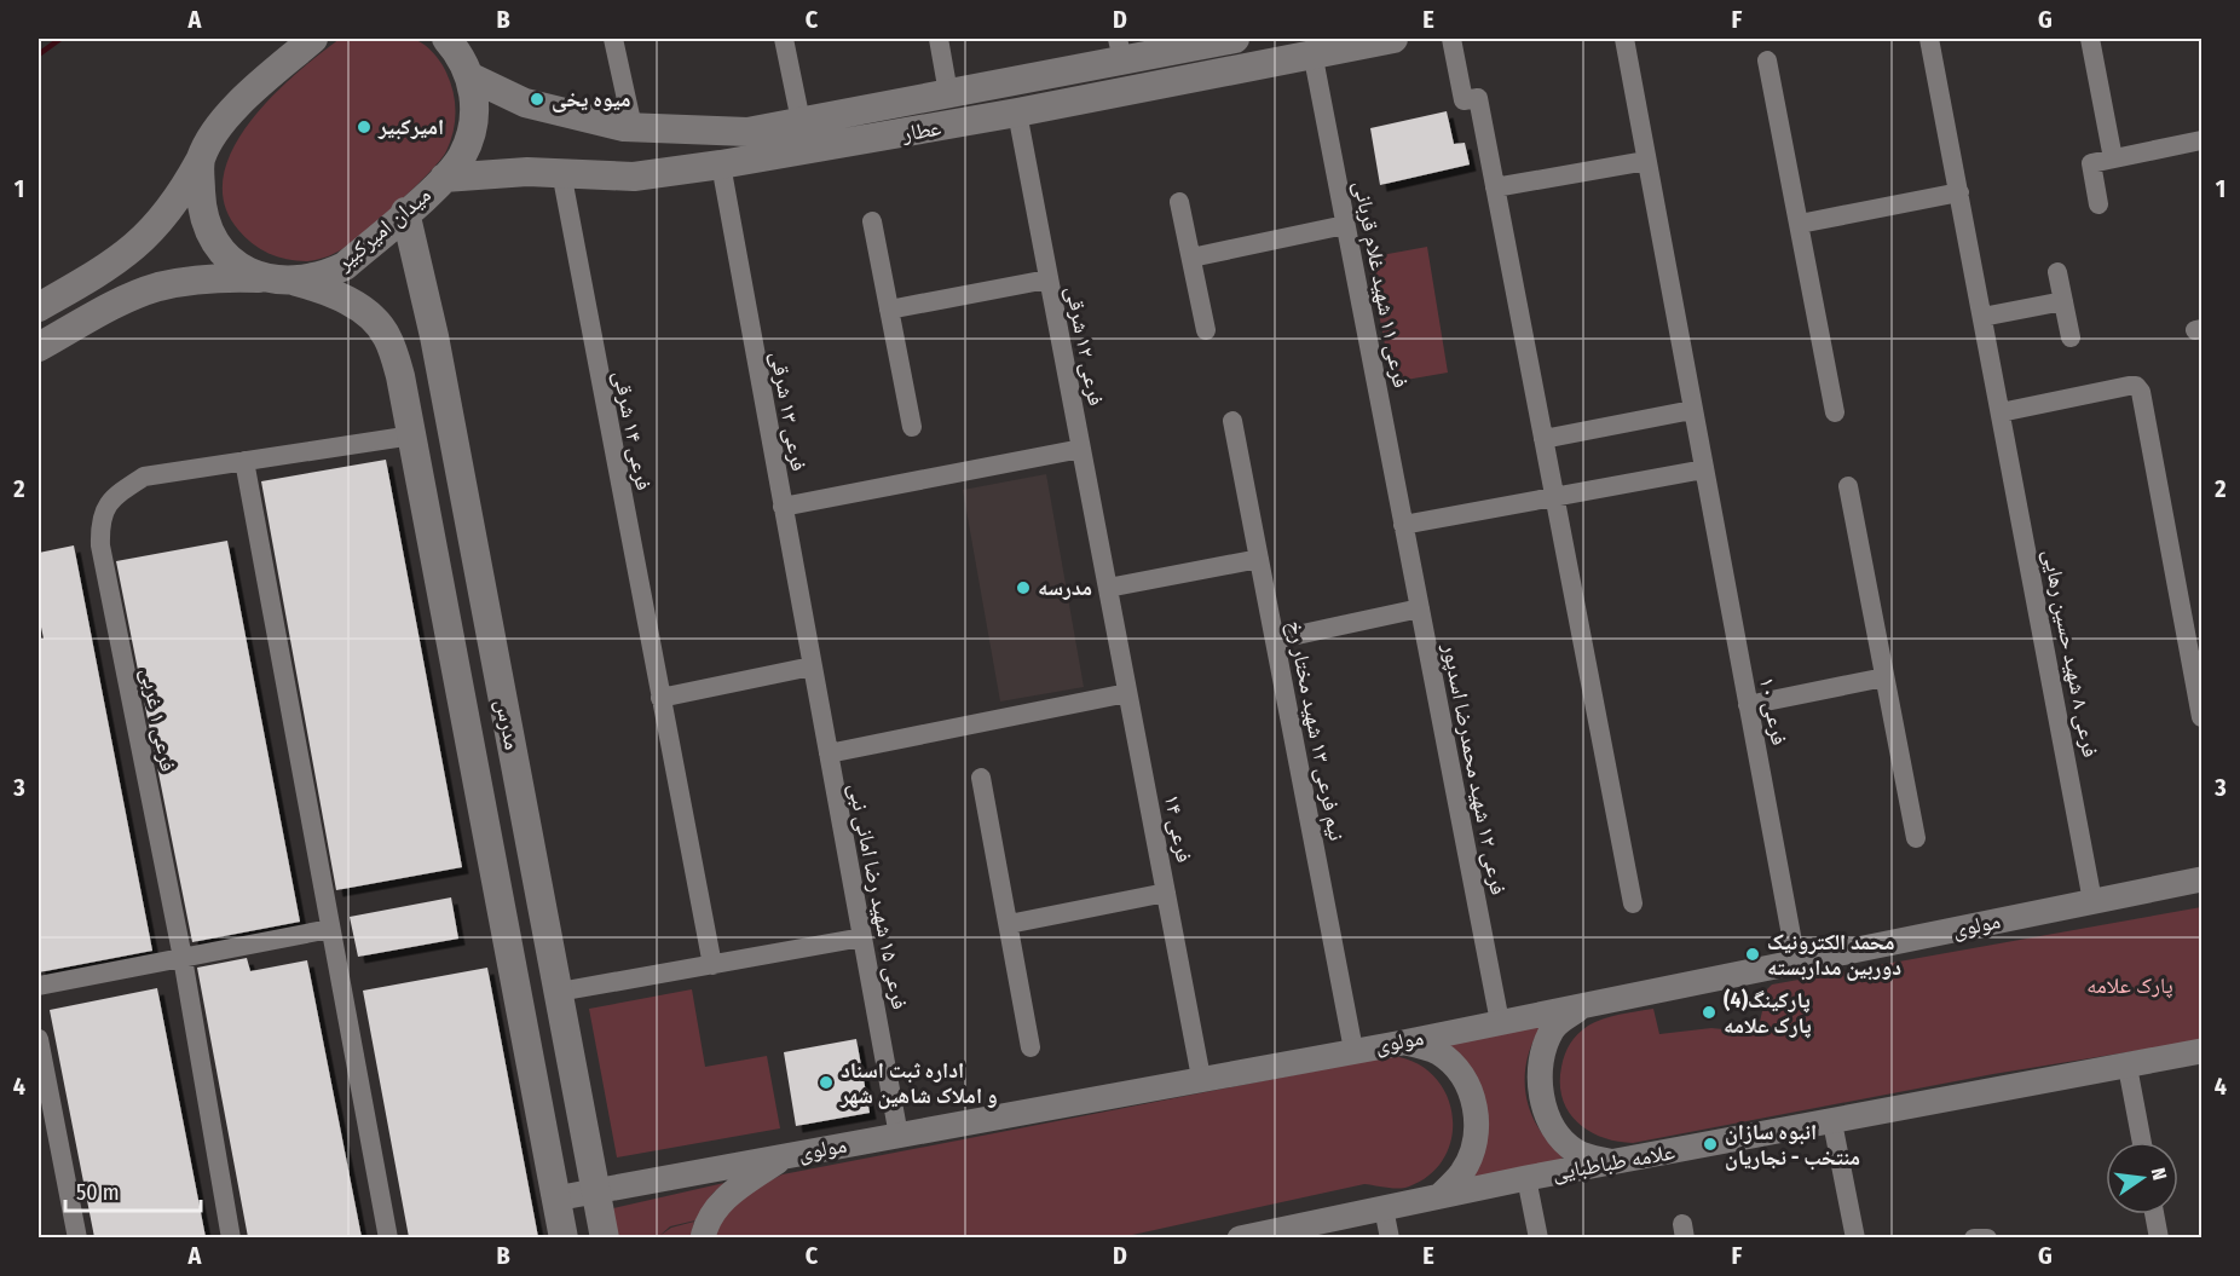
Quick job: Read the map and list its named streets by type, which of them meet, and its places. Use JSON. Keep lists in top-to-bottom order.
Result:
{
  "streets": {
    "main road": ["عطار", "میدان امیرکبیر", "مدرس"],
    "street": [
      "فرعی ۱۱ شهید غلام قربانی",
      "فرعی ۱۲ شرقی",
      "فرعی ۱۳ شرقی",
      "فرعی ۱۴ شرقی",
      "فرعی ۸ شهید حسین رهایی",
      "فرعی ۱۰",
      "فرعی ۱ غربی",
      "نیم فرعی ۱۳ شهید مختار رخ",
      "فرعی ۱۲ شهید محمدرضا اسدپور",
      "فرعی ۱۴",
      "فرعی ۱۵ شهید رضا امانی نبی",
      "مولوی",
      "علامه طباطبایی"
    ]
  },
  "crossings": [
    ["عطار", "میدان امیرکبیر"],
    ["عطار", "فرعی ۱۱ شهید غلام قربانی"],
    ["عطار", "فرعی ۱۲ شرقی"],
    ["عطار", "فرعی ۱۳ شرقی"],
    ["عطار", "فرعی ۱۴ شرقی"],
    ["میدان امیرکبیر", "مدرس"],
    ["فرعی ۱۱ شهید غلام قربانی", "فرعی ۱۲ شهید محمدرضا اسدپور"],
    ["فرعی ۱۲ شرقی", "فرعی ۱۴"],
    ["فرعی ۱۳ شرقی", "فرعی ۱۵ شهید رضا امانی نبی"],
    ["فرعی ۸ شهید حسین رهایی", "مولوی"],
    ["فرعی ۱۰", "مولوی"],
    ["مدرس", "مولوی"],
    ["نیم فرعی ۱۳ شهید مختار رخ", "مولوی"],
    ["فرعی ۱۲ شهید محمدرضا اسدپور", "مولوی"],
    ["فرعی ۱۴", "مولوی"],
    ["فرعی ۱۵ شهید رضا امانی نبی", "مولوی"]
  ],
  "parks": ["پارک علامه"],
  "places": [
    "میوه یخی",
    "امیرکبیر",
    "مدرسه",
    "محمد الکترونیک دوربین مداربسته",
    "پارکینگ(4) پارک علامه",
    "اداره ثبت اسناد و املاک شاهین شهر",
    "انبوه سازان منتخب - نجاریان"
  ],
  "scale_bar": "50 m",
  "north": "right",
  "grid": {
    "columns": [
      "A",
      "B",
      "C",
      "D",
      "E",
      "F",
      "G"
    ],
    "rows": [
      "1",
      "2",
      "3",
      "4"
    ]
  }
}
